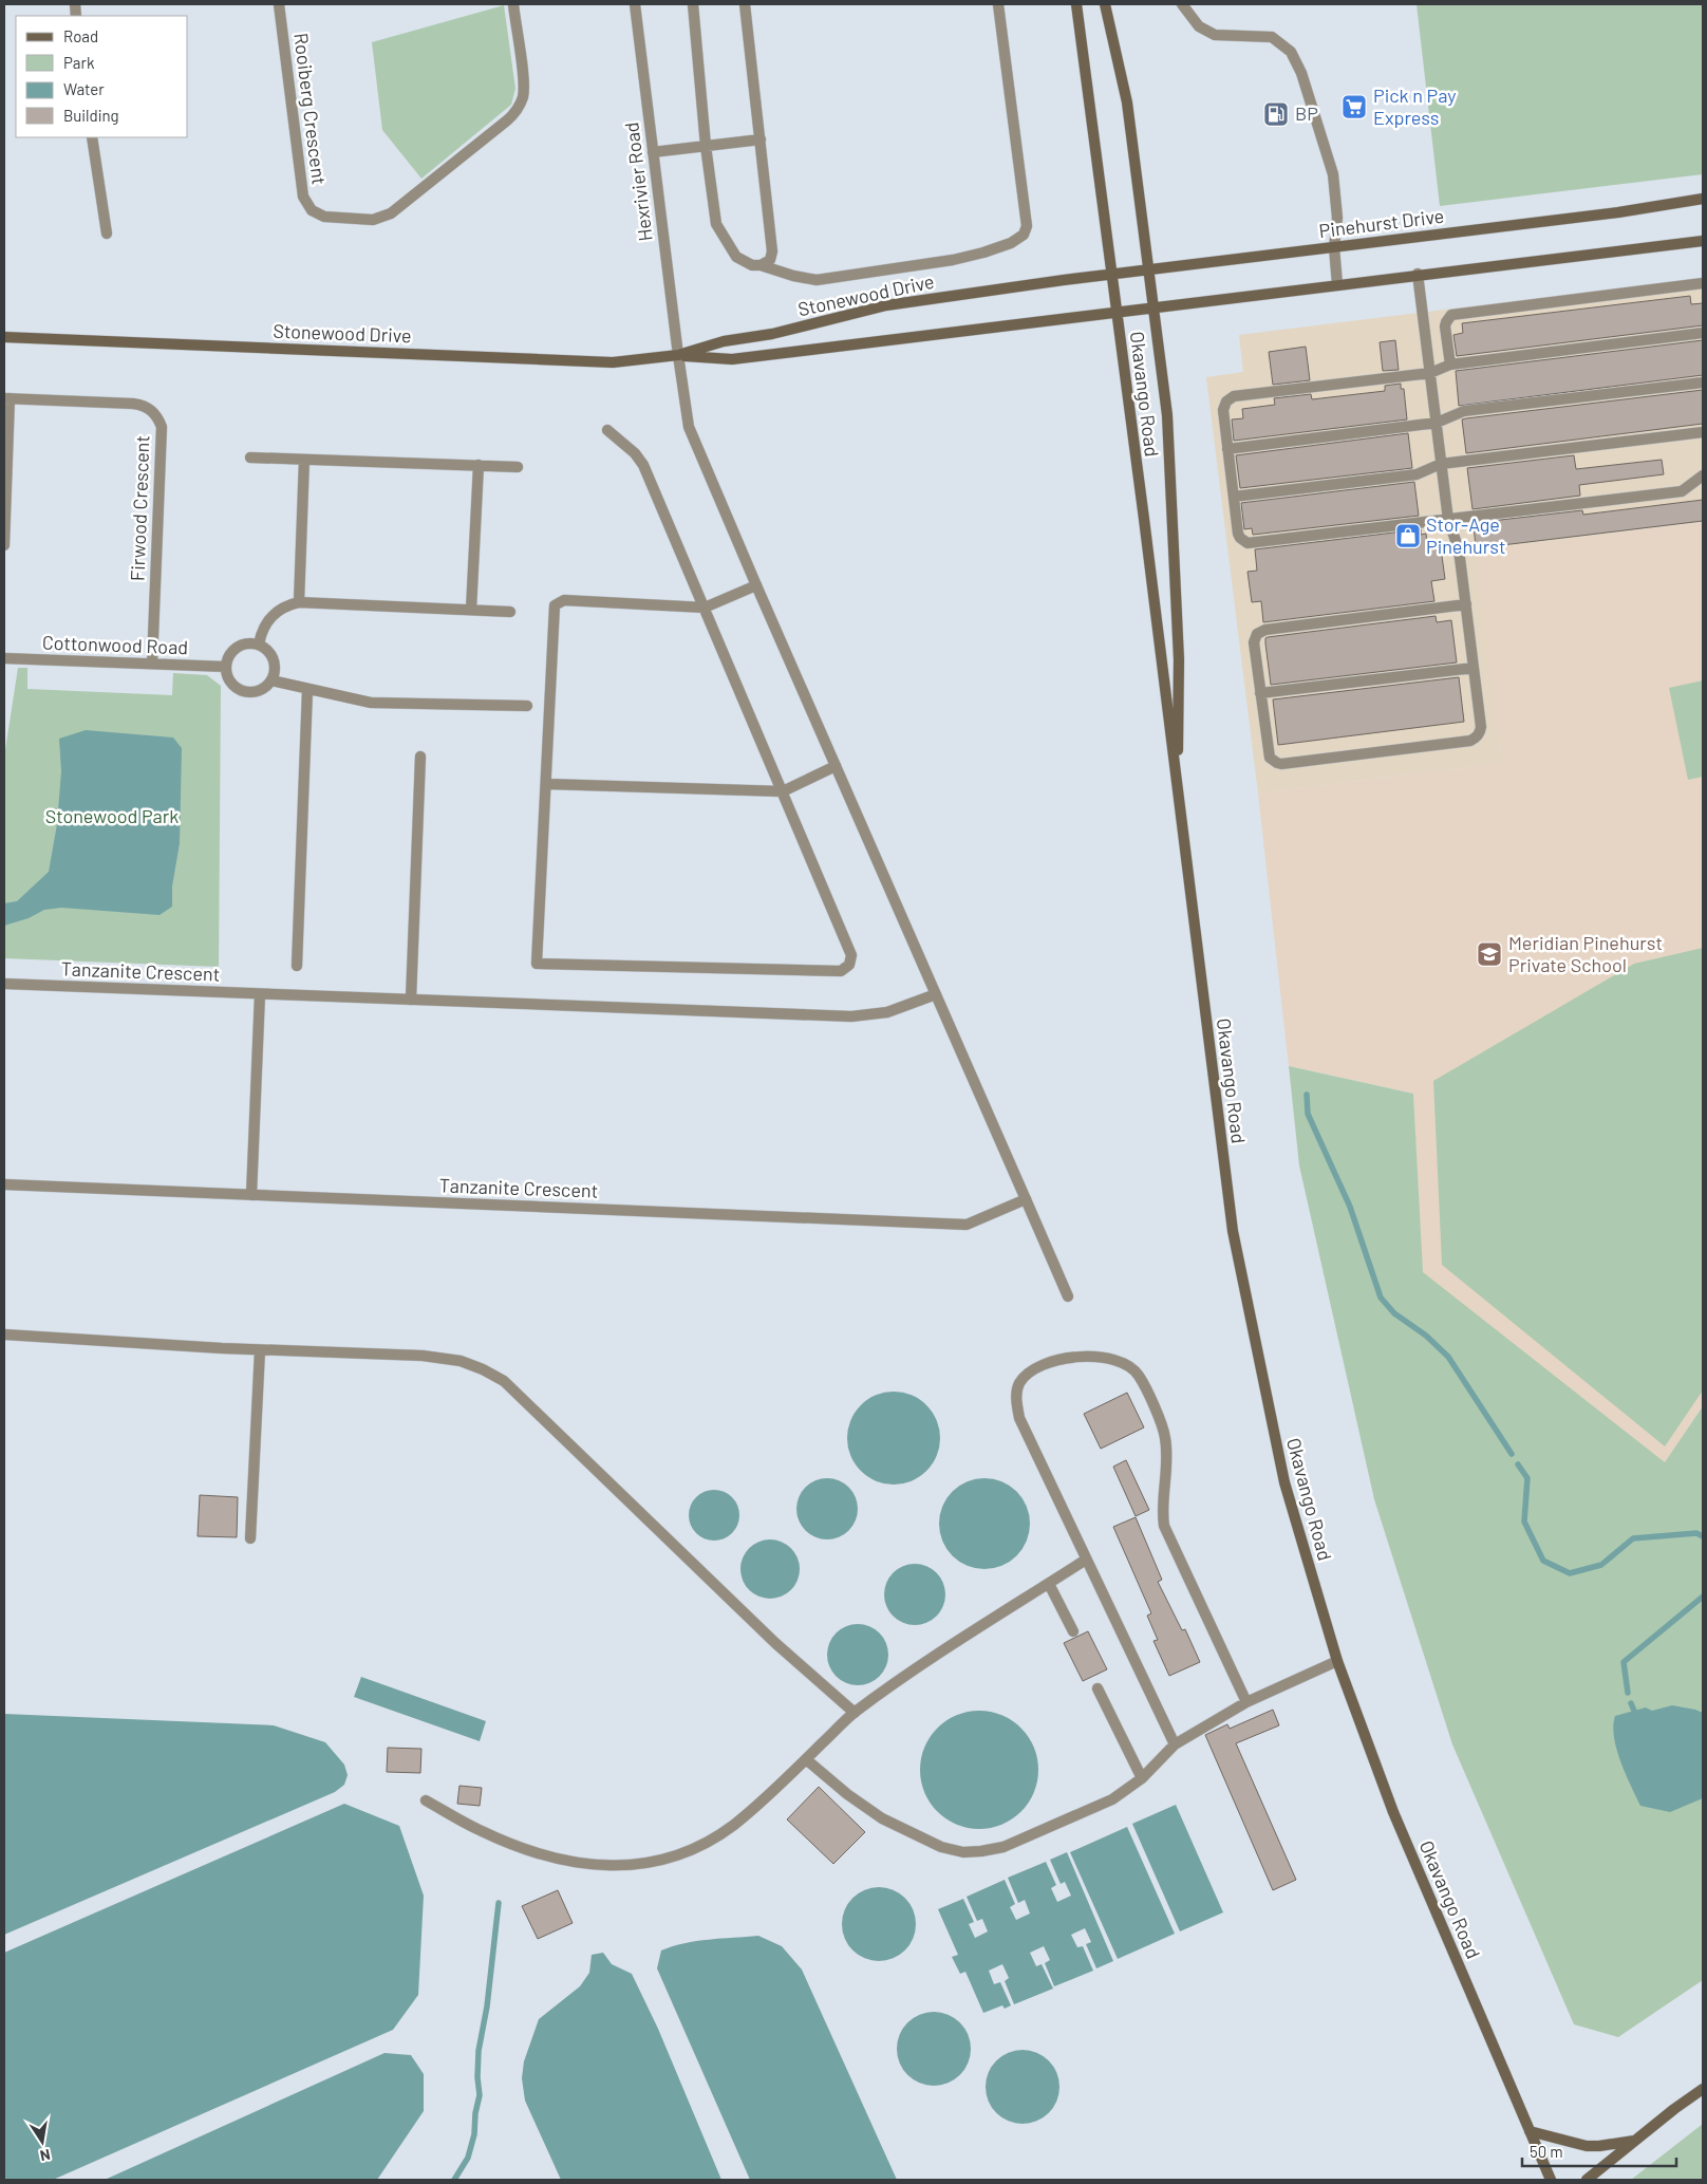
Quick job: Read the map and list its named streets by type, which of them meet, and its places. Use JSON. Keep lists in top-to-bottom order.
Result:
{
  "streets": {
    "main road": ["Pinehurst Drive", "Stonewood Drive", "Okavango Road"],
    "street": [
      "Rooiberg Crescent",
      "Hexrivier Road",
      "Firwood Crescent",
      "Cottonwood Road",
      "Tanzanite Crescent"
    ]
  },
  "crossings": [
    ["Hexrivier Road", "Stonewood Drive"],
    ["Hexrivier Road", "Tanzanite Crescent"],
    ["Pinehurst Drive", "Stonewood Drive"],
    ["Pinehurst Drive", "Okavango Road"],
    ["Stonewood Drive", "Okavango Road"],
    ["Firwood Crescent", "Cottonwood Road"]
  ],
  "parks": ["Stonewood Park"],
  "places": {
    "supermarket": ["Pick n Pay Express"],
    "fuel station": ["BP"],
    "shop": ["Stor-Age Pinehurst"],
    "school or university": ["Meridian Pinehurst Private School"]
  },
  "legend": [
    "Road",
    "Park",
    "Water",
    "Building"
  ],
  "scale_bar": "50 m",
  "north": "bottom"
}
